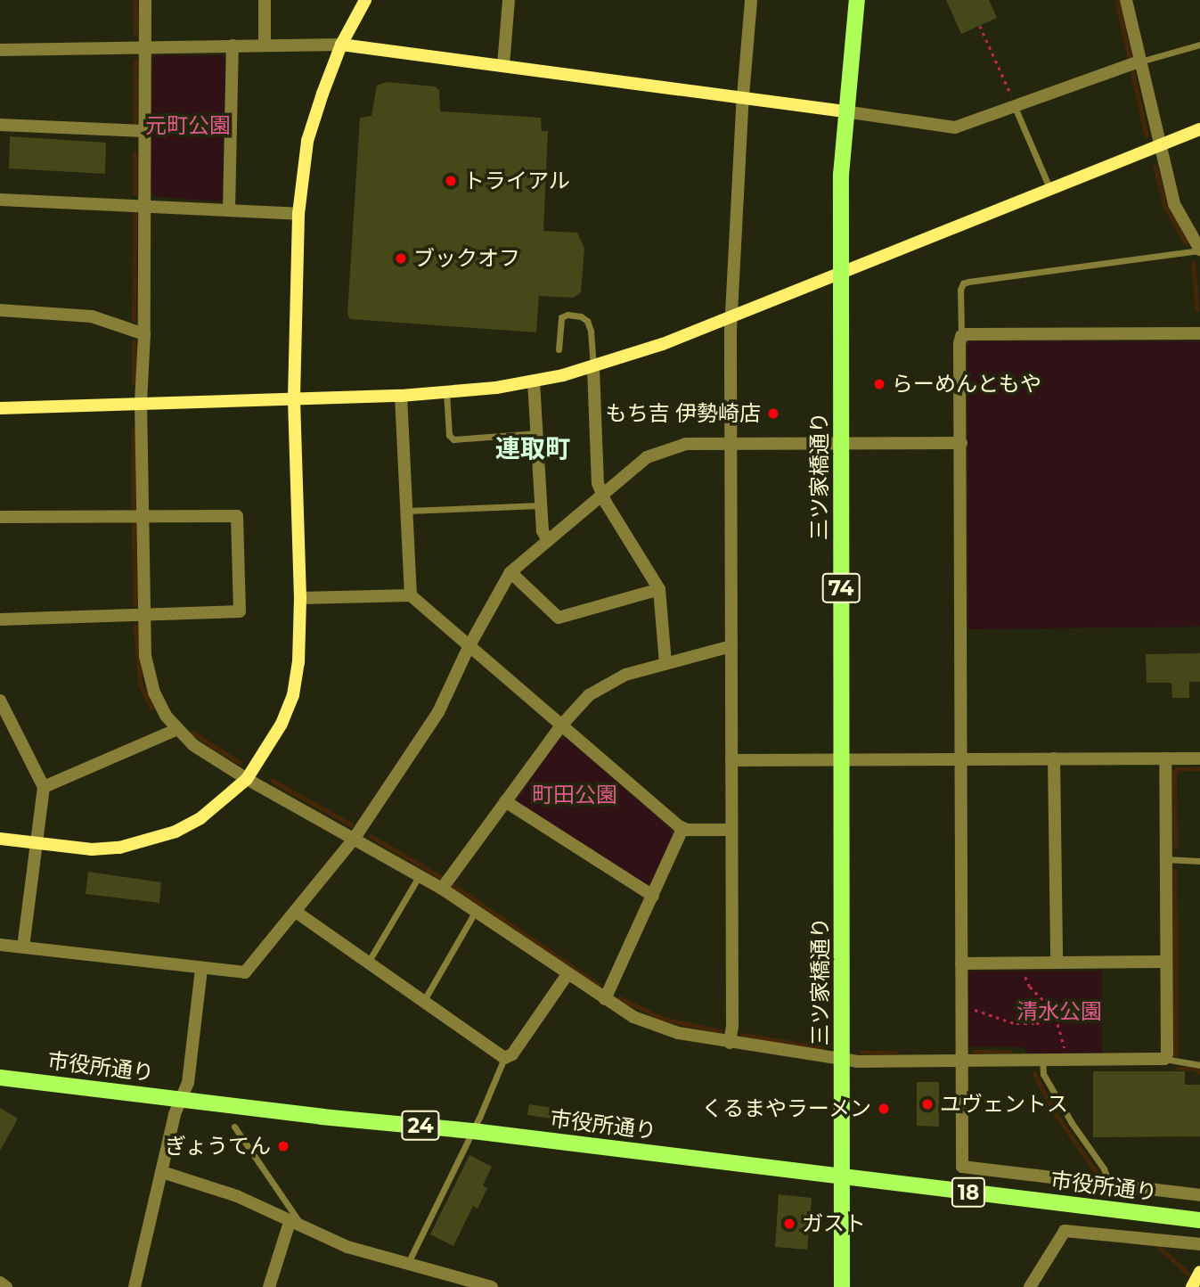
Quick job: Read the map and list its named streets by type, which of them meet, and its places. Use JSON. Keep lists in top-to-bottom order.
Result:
{
  "streets": {
    "main road": [
      "三ツ家橋通り",
      "74",
      "市役所通り",
      "24",
      "18"
    ]
  },
  "crossings": [
    ["三ツ家橋通り", "市役所通り"]
  ],
  "districts": ["連取町"],
  "parks": ["元町公園", "町田公園", "清水公園"],
  "places": [
    "トライアル",
    "ブックオフ",
    "らーめんともや",
    "もち吉 伊勢崎店",
    "ユヴェントス",
    "くるまやラーメン",
    "ぎょうてん",
    "ガスト"
  ]
}
